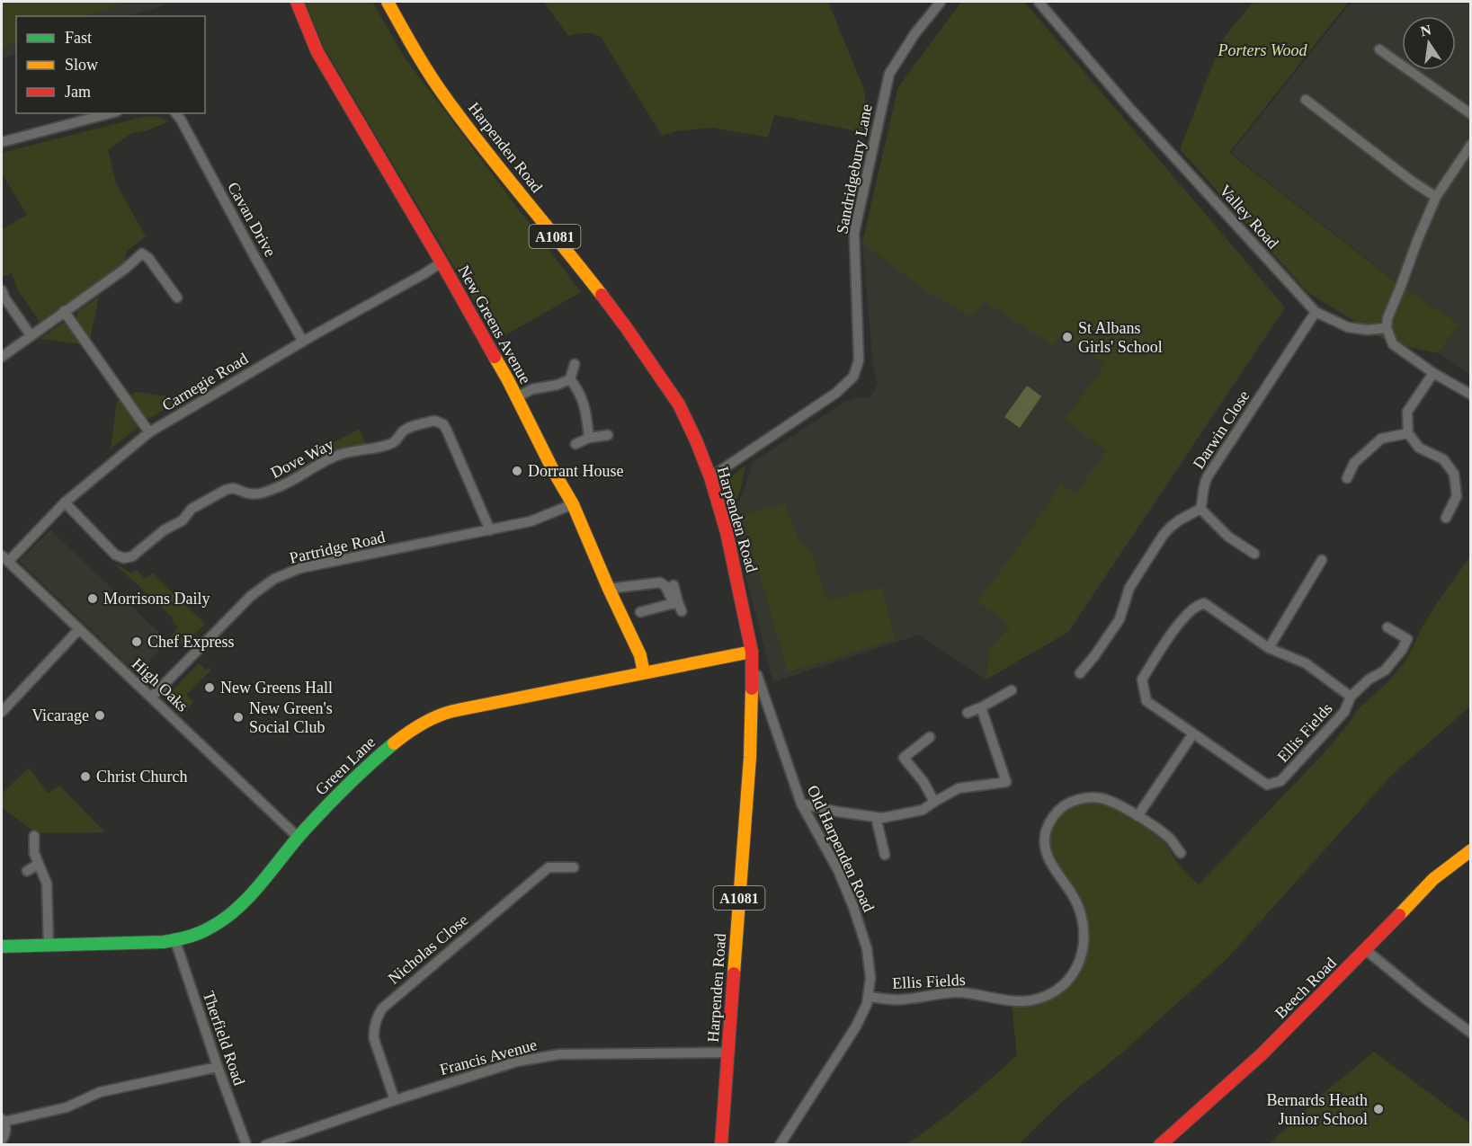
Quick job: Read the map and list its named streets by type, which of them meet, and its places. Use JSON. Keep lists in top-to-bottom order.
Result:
{
  "streets": {
    "street": [
      "Harpenden Road",
      "Sandridgebury Lane",
      "Valley Road",
      "Cavan Drive",
      "A1081",
      "New Greens Avenue",
      "Carnegie Road",
      "Darwin Close",
      "Dove Way",
      "Partridge Road",
      "High Oaks",
      "Ellis Fields",
      "Green Lane",
      "Old Harpenden Road",
      "Nicholas Close",
      "Beech Road",
      "Therfield Road",
      "Francis Avenue"
    ]
  },
  "crossings": [
    ["Harpenden Road", "Sandridgebury Lane"],
    ["Harpenden Road", "Green Lane"],
    ["Harpenden Road", "Francis Avenue"],
    ["Valley Road", "Darwin Close"],
    ["Cavan Drive", "Carnegie Road"],
    ["New Greens Avenue", "Carnegie Road"],
    ["New Greens Avenue", "Partridge Road"],
    ["New Greens Avenue", "Green Lane"],
    ["Carnegie Road", "Dove Way"],
    ["Carnegie Road", "High Oaks"],
    ["Dove Way", "Partridge Road"],
    ["Partridge Road", "High Oaks"],
    ["High Oaks", "Green Lane"],
    ["Ellis Fields", "Old Harpenden Road"],
    ["Green Lane", "Therfield Road"],
    ["Nicholas Close", "Francis Avenue"]
  ],
  "parks": ["Porters Wood"],
  "places": [
    "St Albans Girls' School",
    "Dorrant House",
    "Morrisons Daily",
    "Chef Express",
    "New Greens Hall",
    "Vicarage",
    "New Green's Social Club",
    "Christ Church",
    "Bernards Heath Junior School"
  ],
  "legend": ["Fast", "Slow", "Jam"],
  "north": "top"
}
